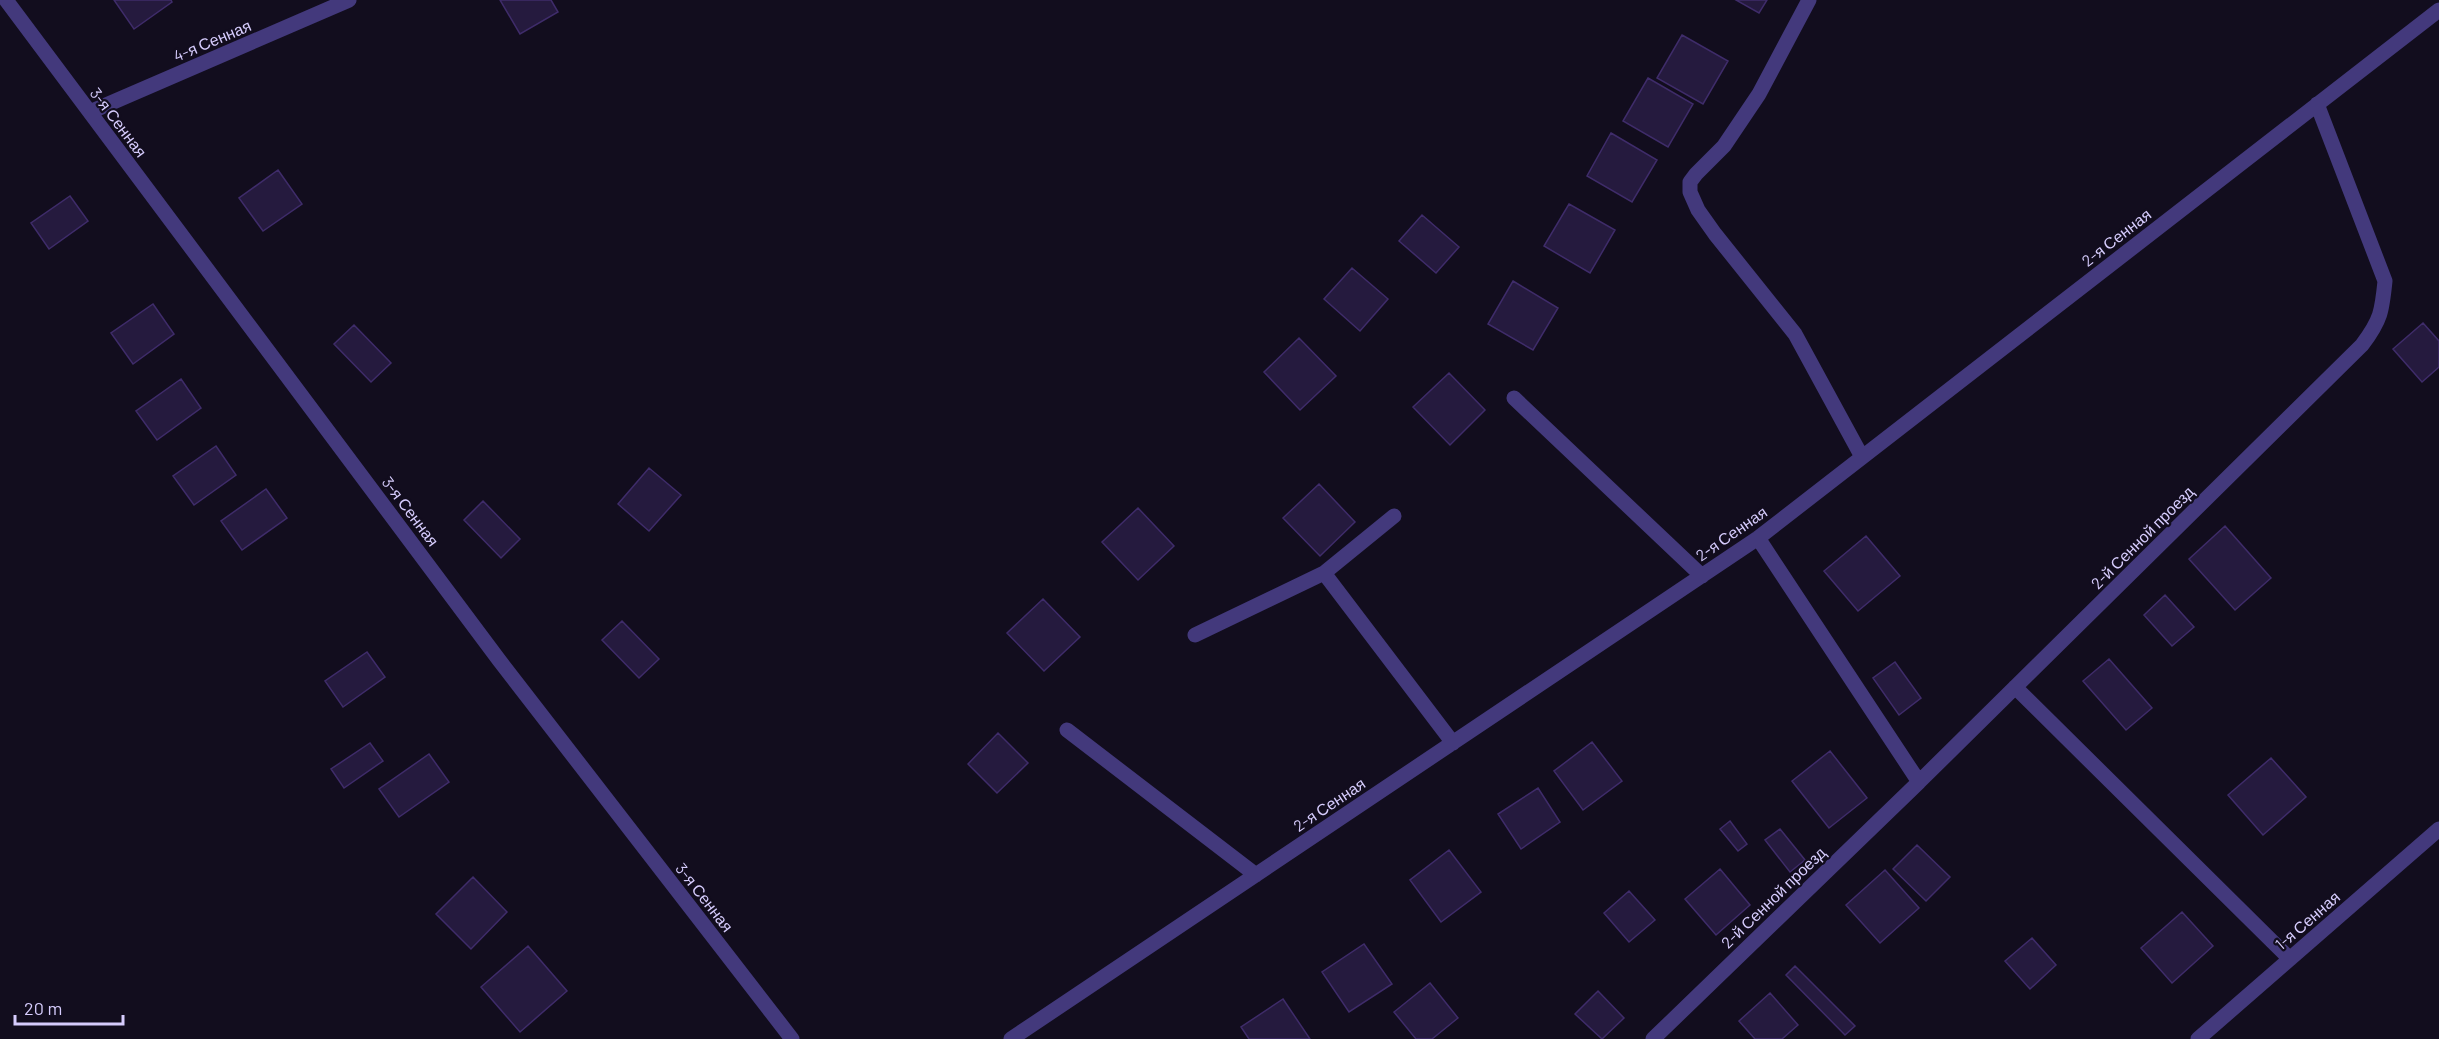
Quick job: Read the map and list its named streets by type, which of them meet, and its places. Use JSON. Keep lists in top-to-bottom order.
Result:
{
  "streets": {
    "street": [
      "4-я Сенная",
      "3-я Сенная",
      "2-я Сенная",
      "2-й Сенной проезд",
      "1-я Сенная"
    ]
  },
  "crossings": [
    ["4-я Сенная", "3-я Сенная"],
    ["2-я Сенная", "2-й Сенной проезд"]
  ],
  "scale_bar": "20 m"
}
